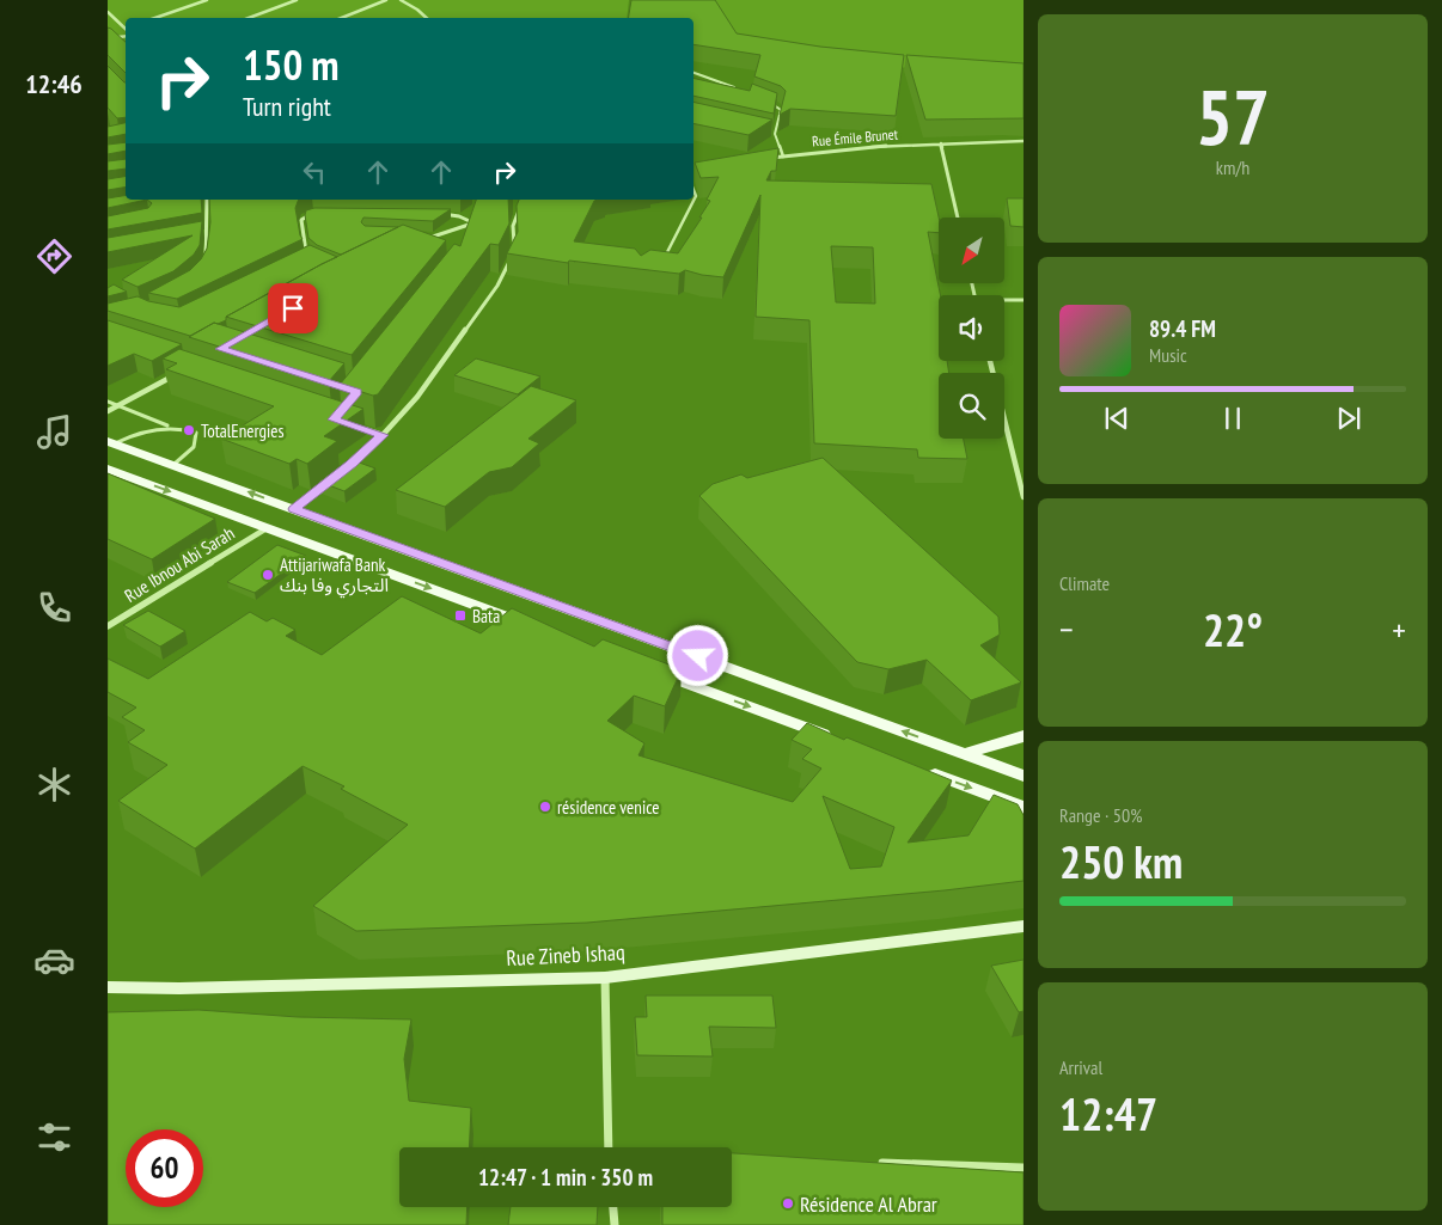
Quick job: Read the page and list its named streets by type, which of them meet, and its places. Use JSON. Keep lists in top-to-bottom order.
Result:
{
  "streets": {
    "street": ["Rue Émile Brunet", "Rue Ibnou Abi Sarah", "Rue Zineb Ishaq"]
  },
  "places": {
    "other": [
      "TotalEnergies",
      "Attijariwafa Bank التجاري وفا بنك",
      "résidence venice",
      "Résidence Al Abrar"
    ],
    "transit": ["Bata"]
  },
  "north": "bottom left",
  "page": {
    "tabs": "12:46",
    "tile": [
      ["57", "km/h"],
      "Climate",
      ["Range · 50%", "250 km"],
      ["Arrival", "12:47"]
    ],
    "turn": ["150 m", "Turn right"],
    "song": ["89.4 FM", "Music"],
    "heat": ["−", "22°", "+"],
    "limit": "60",
    "trip": "12:47 · 1 min · 350 m"
  }
}
